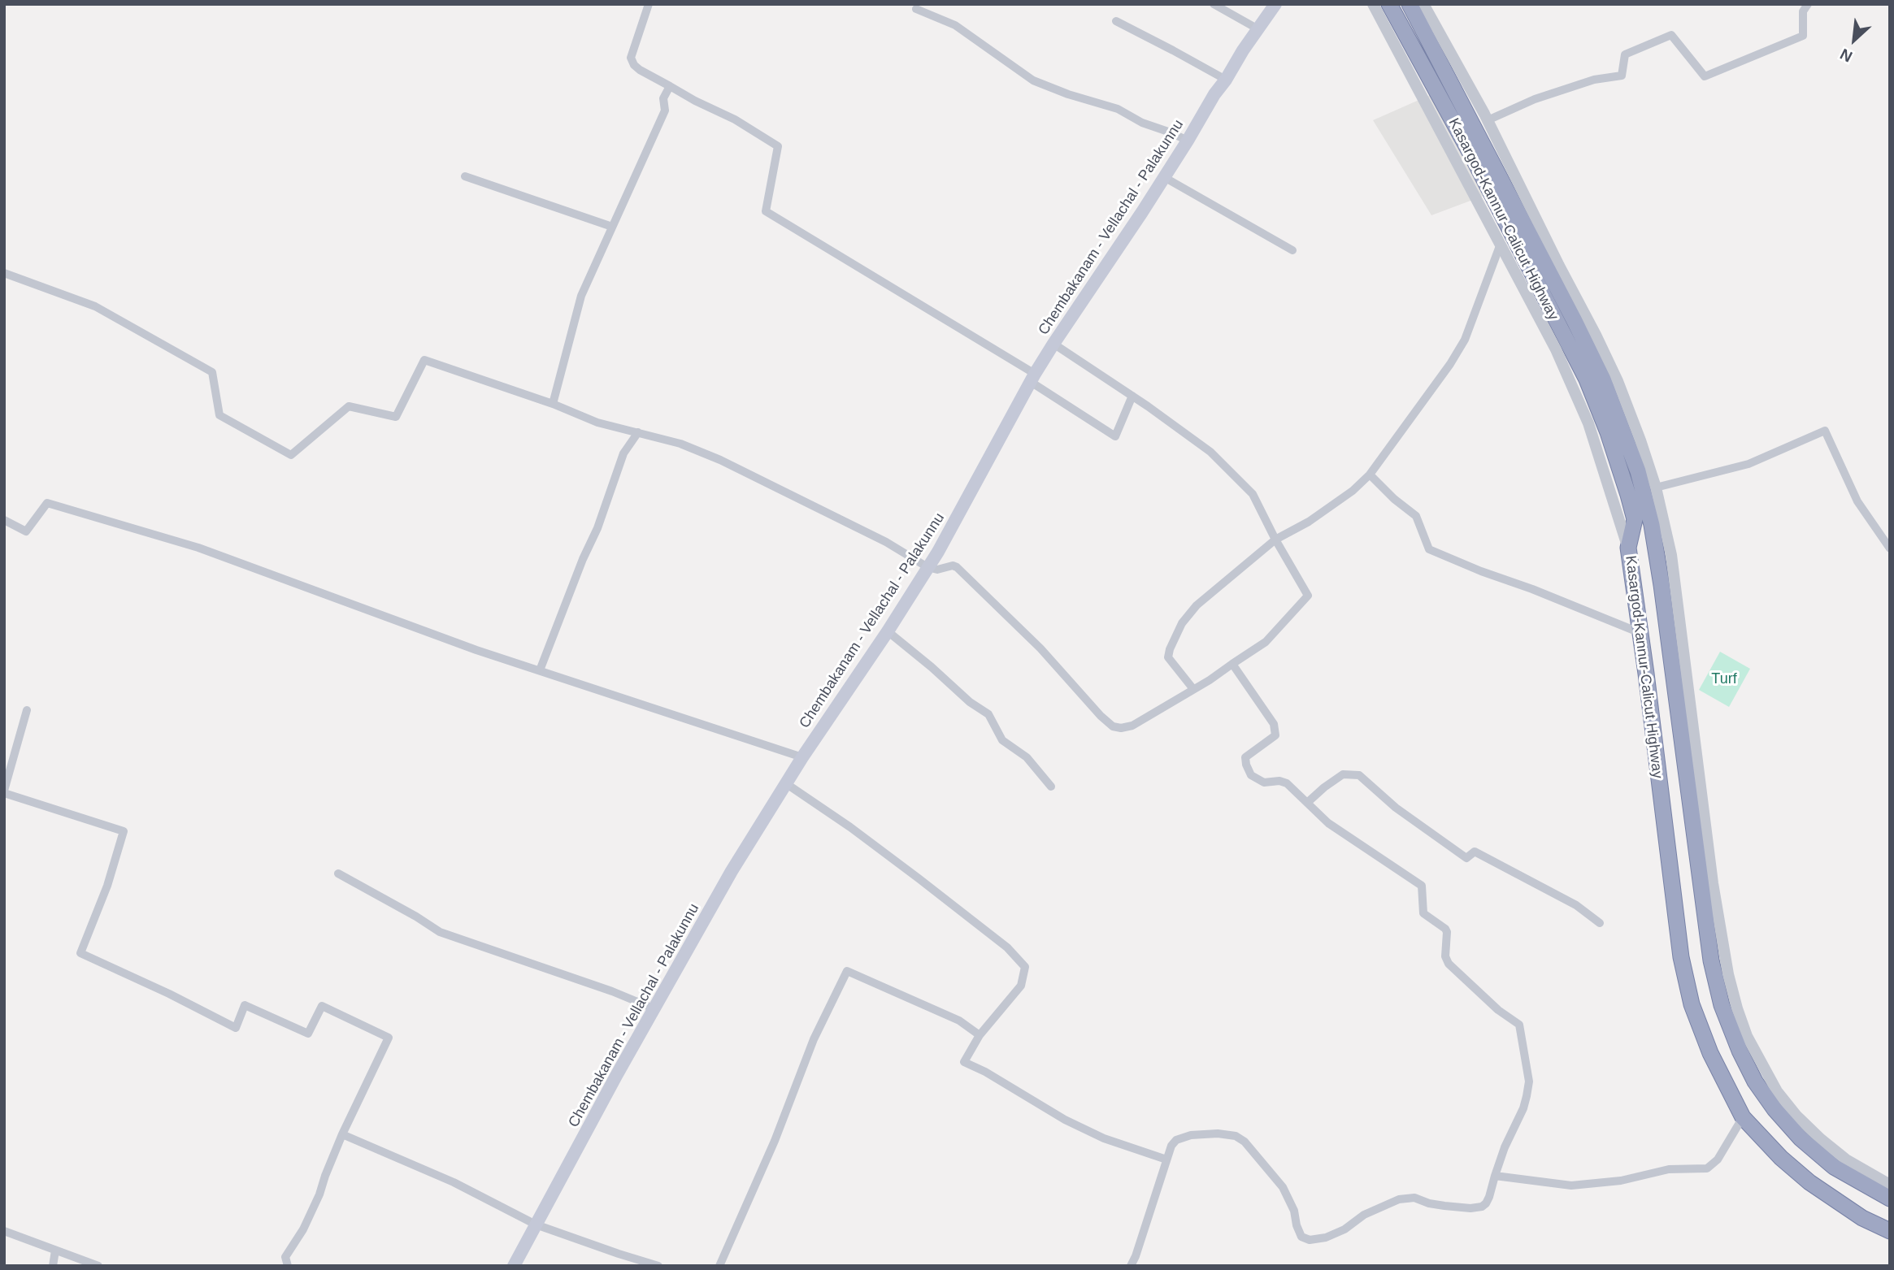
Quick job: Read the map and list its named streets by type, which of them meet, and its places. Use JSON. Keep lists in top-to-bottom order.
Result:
{
  "streets": {
    "highway": ["Kasargod-Kannur-Calicut Highway"],
    "main road": ["Chembakanam - Vellachal - Palakunnu"]
  },
  "parks": ["Turf"],
  "north": "bottom left"
}
